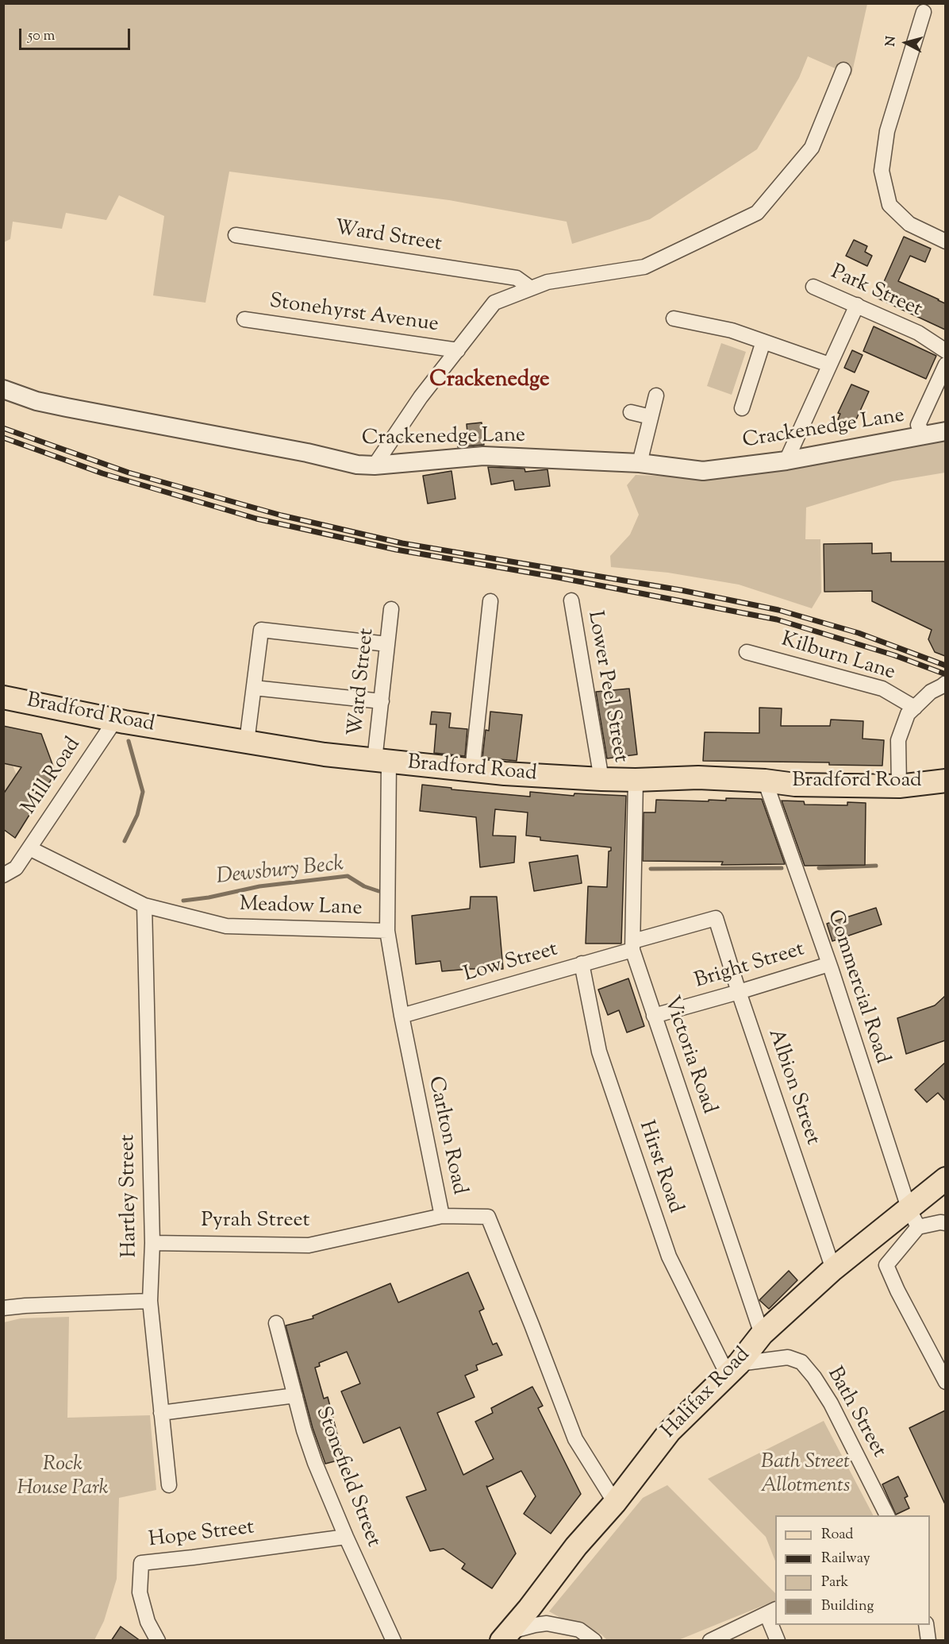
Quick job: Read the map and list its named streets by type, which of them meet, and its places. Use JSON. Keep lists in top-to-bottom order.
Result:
{
  "streets": {
    "main road": ["Bradford Road", "Halifax Road"],
    "street": [
      "Ward Street",
      "Park Street",
      "Stonehyrst Avenue",
      "Crackenedge Lane",
      "Kilburn Lane",
      "Lower Peel Street",
      "Mill Road",
      "Meadow Lane",
      "Low Street",
      "Bright Street",
      "Commercial Road",
      "Victoria Road",
      "Albion Street",
      "Carlton Road",
      "Hirst Road",
      "Hartley Street",
      "Pyrah Street",
      "Bath Street",
      "Stonefield Street",
      "Hope Street"
    ]
  },
  "crossings": [
    ["Ward Street", "Bradford Road"],
    ["Ward Street", "Carlton Road"],
    ["Lower Peel Street", "Bradford Road"],
    ["Bradford Road", "Mill Road"],
    ["Bradford Road", "Commercial Road"],
    ["Bradford Road", "Victoria Road"],
    ["Bradford Road", "Carlton Road"],
    ["Mill Road", "Meadow Lane"],
    ["Meadow Lane", "Carlton Road"],
    ["Meadow Lane", "Hartley Street"],
    ["Low Street", "Victoria Road"],
    ["Low Street", "Albion Street"],
    ["Low Street", "Carlton Road"],
    ["Low Street", "Hirst Road"],
    ["Bright Street", "Commercial Road"],
    ["Bright Street", "Victoria Road"],
    ["Bright Street", "Albion Street"],
    ["Commercial Road", "Halifax Road"],
    ["Victoria Road", "Halifax Road"],
    ["Albion Street", "Halifax Road"],
    ["Carlton Road", "Pyrah Street"],
    ["Carlton Road", "Halifax Road"],
    ["Hirst Road", "Halifax Road"],
    ["Hirst Road", "Bath Street"],
    ["Hartley Street", "Pyrah Street"],
    ["Halifax Road", "Bath Street"],
    ["Stonefield Street", "Hope Street"]
  ],
  "districts": ["Crackenedge"],
  "water": ["Dewsbury Beck"],
  "parks": ["Bath Street Allotments", "Rock House Park"],
  "legend": [
    "Road",
    "Railway",
    "Park",
    "Building"
  ],
  "scale_bar": "50 m",
  "north": "left"
}
